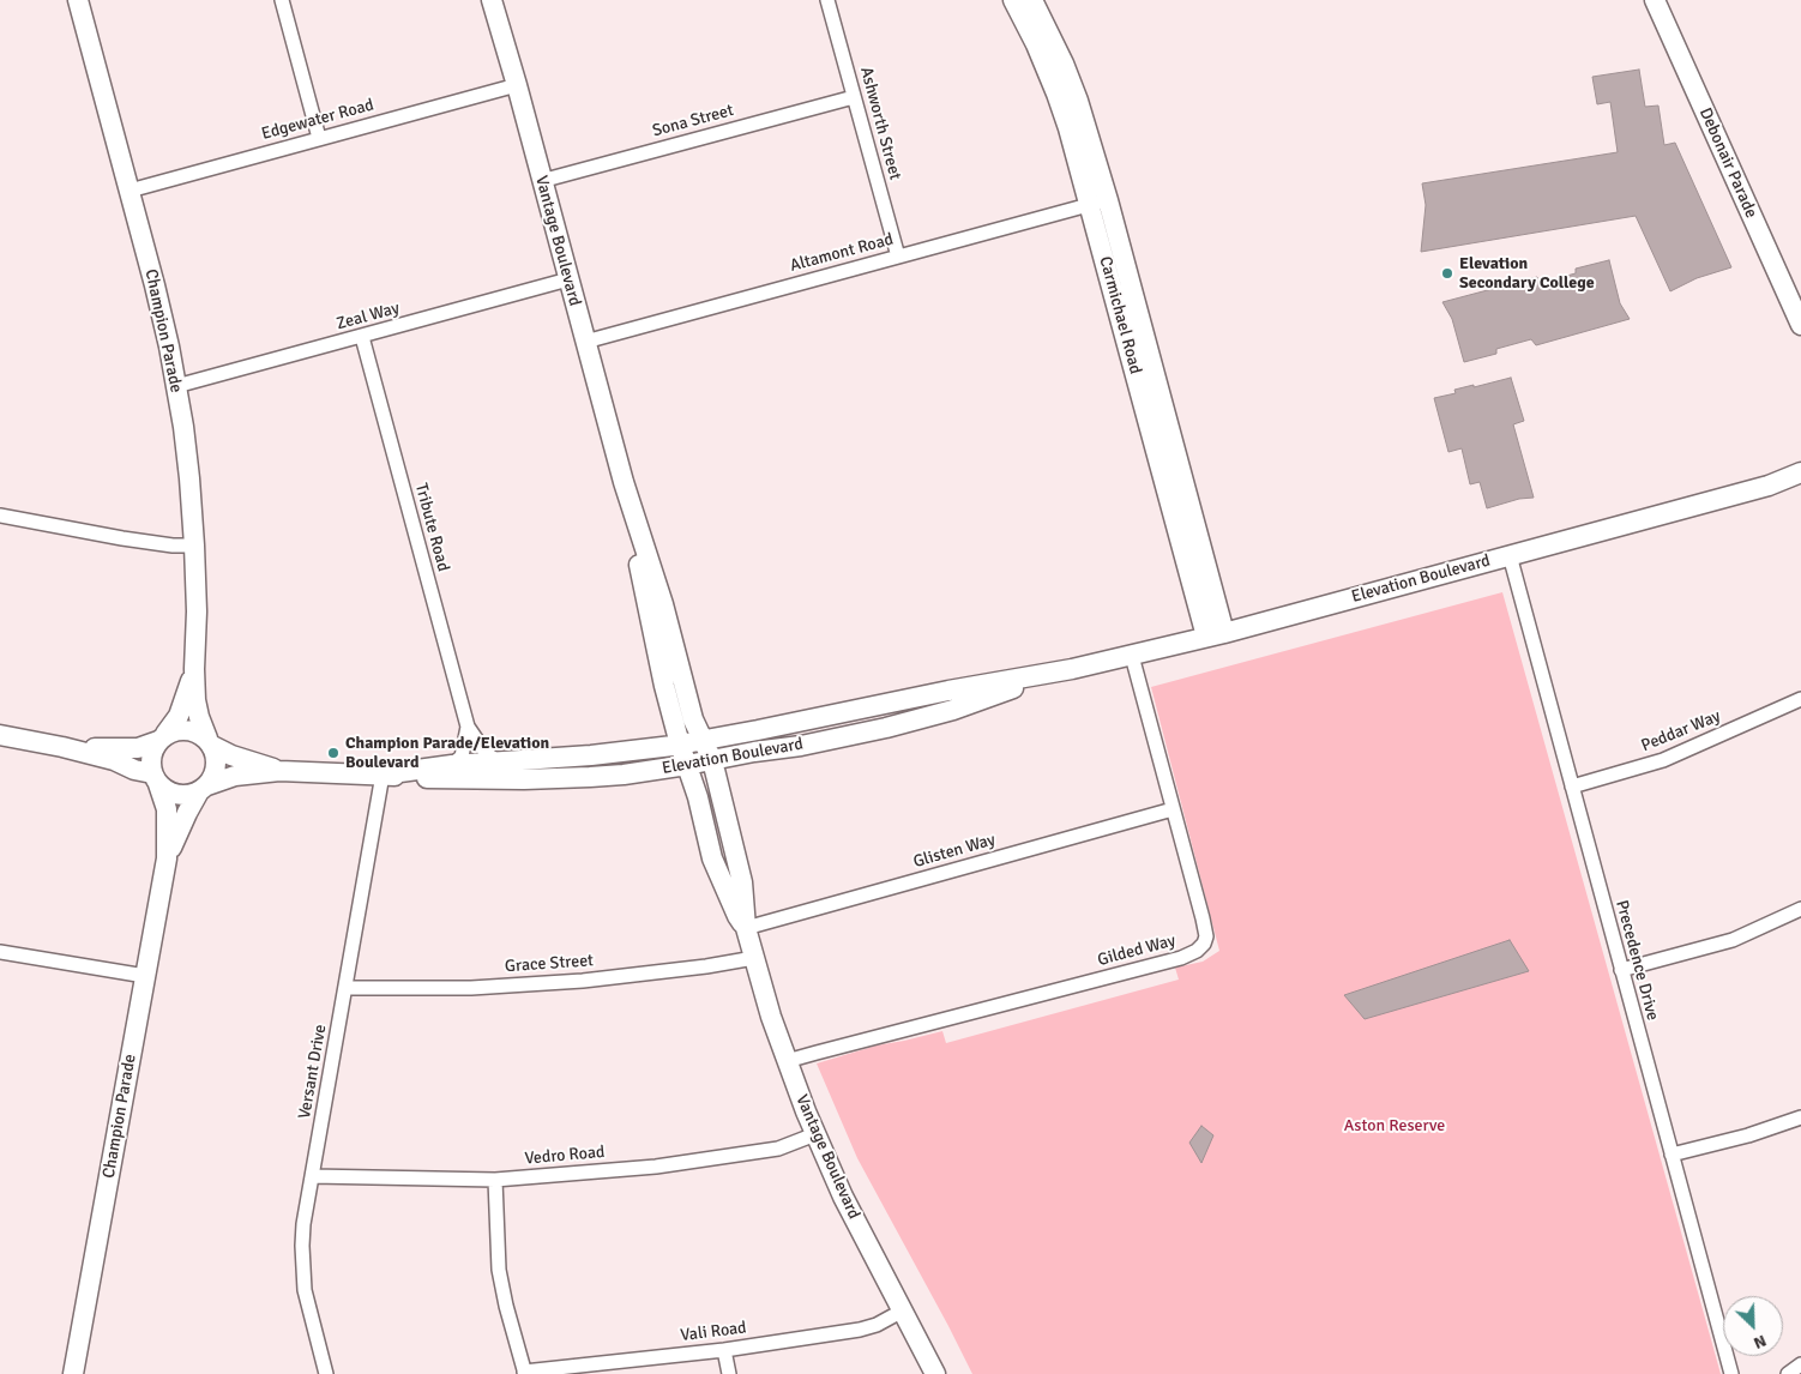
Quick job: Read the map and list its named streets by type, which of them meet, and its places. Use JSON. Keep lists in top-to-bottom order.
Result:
{
  "streets": {
    "street": [
      "Edgewater Road",
      "Sona Street",
      "Ashworth Street",
      "Debonair Parade",
      "Vantage Boulevard",
      "Altamont Road",
      "Carmichael Road",
      "Zeal Way",
      "Champion Parade",
      "Tribute Road",
      "Elevation Boulevard",
      "Peddar Way",
      "Glisten Way",
      "Gilded Way",
      "Precedence Drive",
      "Grace Street",
      "Versant Drive",
      "Vedro Road",
      "Vali Road"
    ]
  },
  "crossings": [
    ["Edgewater Road", "Vantage Boulevard"],
    ["Edgewater Road", "Champion Parade"],
    ["Sona Street", "Ashworth Street"],
    ["Sona Street", "Vantage Boulevard"],
    ["Ashworth Street", "Altamont Road"],
    ["Vantage Boulevard", "Altamont Road"],
    ["Vantage Boulevard", "Zeal Way"],
    ["Vantage Boulevard", "Elevation Boulevard"],
    ["Vantage Boulevard", "Glisten Way"],
    ["Vantage Boulevard", "Gilded Way"],
    ["Vantage Boulevard", "Grace Street"],
    ["Vantage Boulevard", "Vedro Road"],
    ["Vantage Boulevard", "Vali Road"],
    ["Altamont Road", "Carmichael Road"],
    ["Carmichael Road", "Elevation Boulevard"],
    ["Zeal Way", "Champion Parade"],
    ["Zeal Way", "Tribute Road"],
    ["Champion Parade", "Elevation Boulevard"],
    ["Elevation Boulevard", "Gilded Way"],
    ["Elevation Boulevard", "Precedence Drive"],
    ["Elevation Boulevard", "Versant Drive"],
    ["Peddar Way", "Precedence Drive"],
    ["Glisten Way", "Gilded Way"],
    ["Grace Street", "Versant Drive"],
    ["Versant Drive", "Vedro Road"]
  ],
  "parks": ["Aston Reserve"],
  "places": ["Elevation Secondary College", "Champion Parade/Elevation Boulevard"],
  "north": "bottom right"
}
